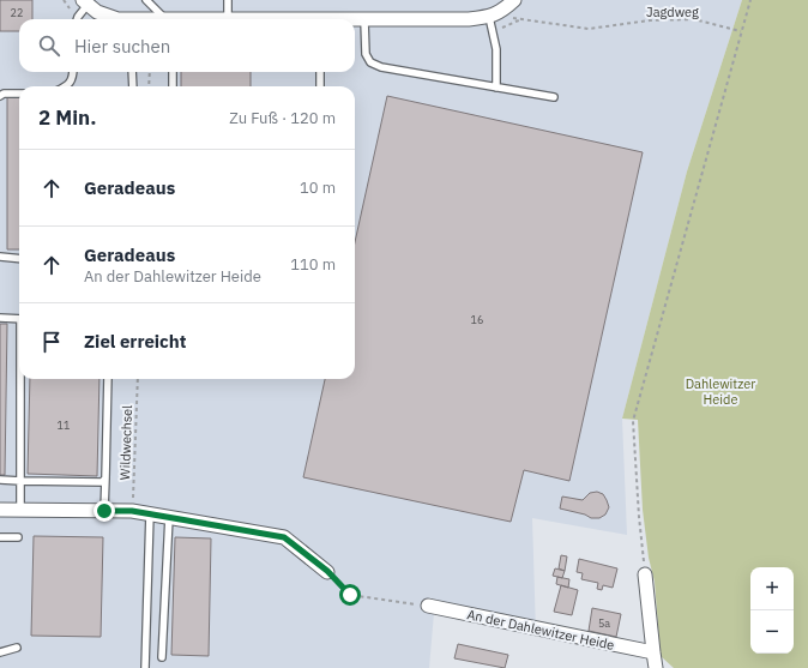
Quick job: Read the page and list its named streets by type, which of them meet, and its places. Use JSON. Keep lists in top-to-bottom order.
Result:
{
  "streets": {
    "street": ["An der Dahlewitzer Heide"],
    "path": ["Jagdweg", "Wildwechsel"]
  },
  "parks": ["Dahlewitzer Heide"],
  "house_numbers": [
    "22",
    "16",
    "11",
    "5a"
  ],
  "page": {
    "search": "Hier suchen",
    "heading": ["2 Min.", "Zu Fuß · 120 m"],
    "list": [
      ["Geradeaus", "10 m"],
      ["Geradeaus", "An der Dahlewitzer Heide", "110 m"],
      "Ziel erreicht"
    ],
    "map_buttons": ["+", "−"]
  }
}
